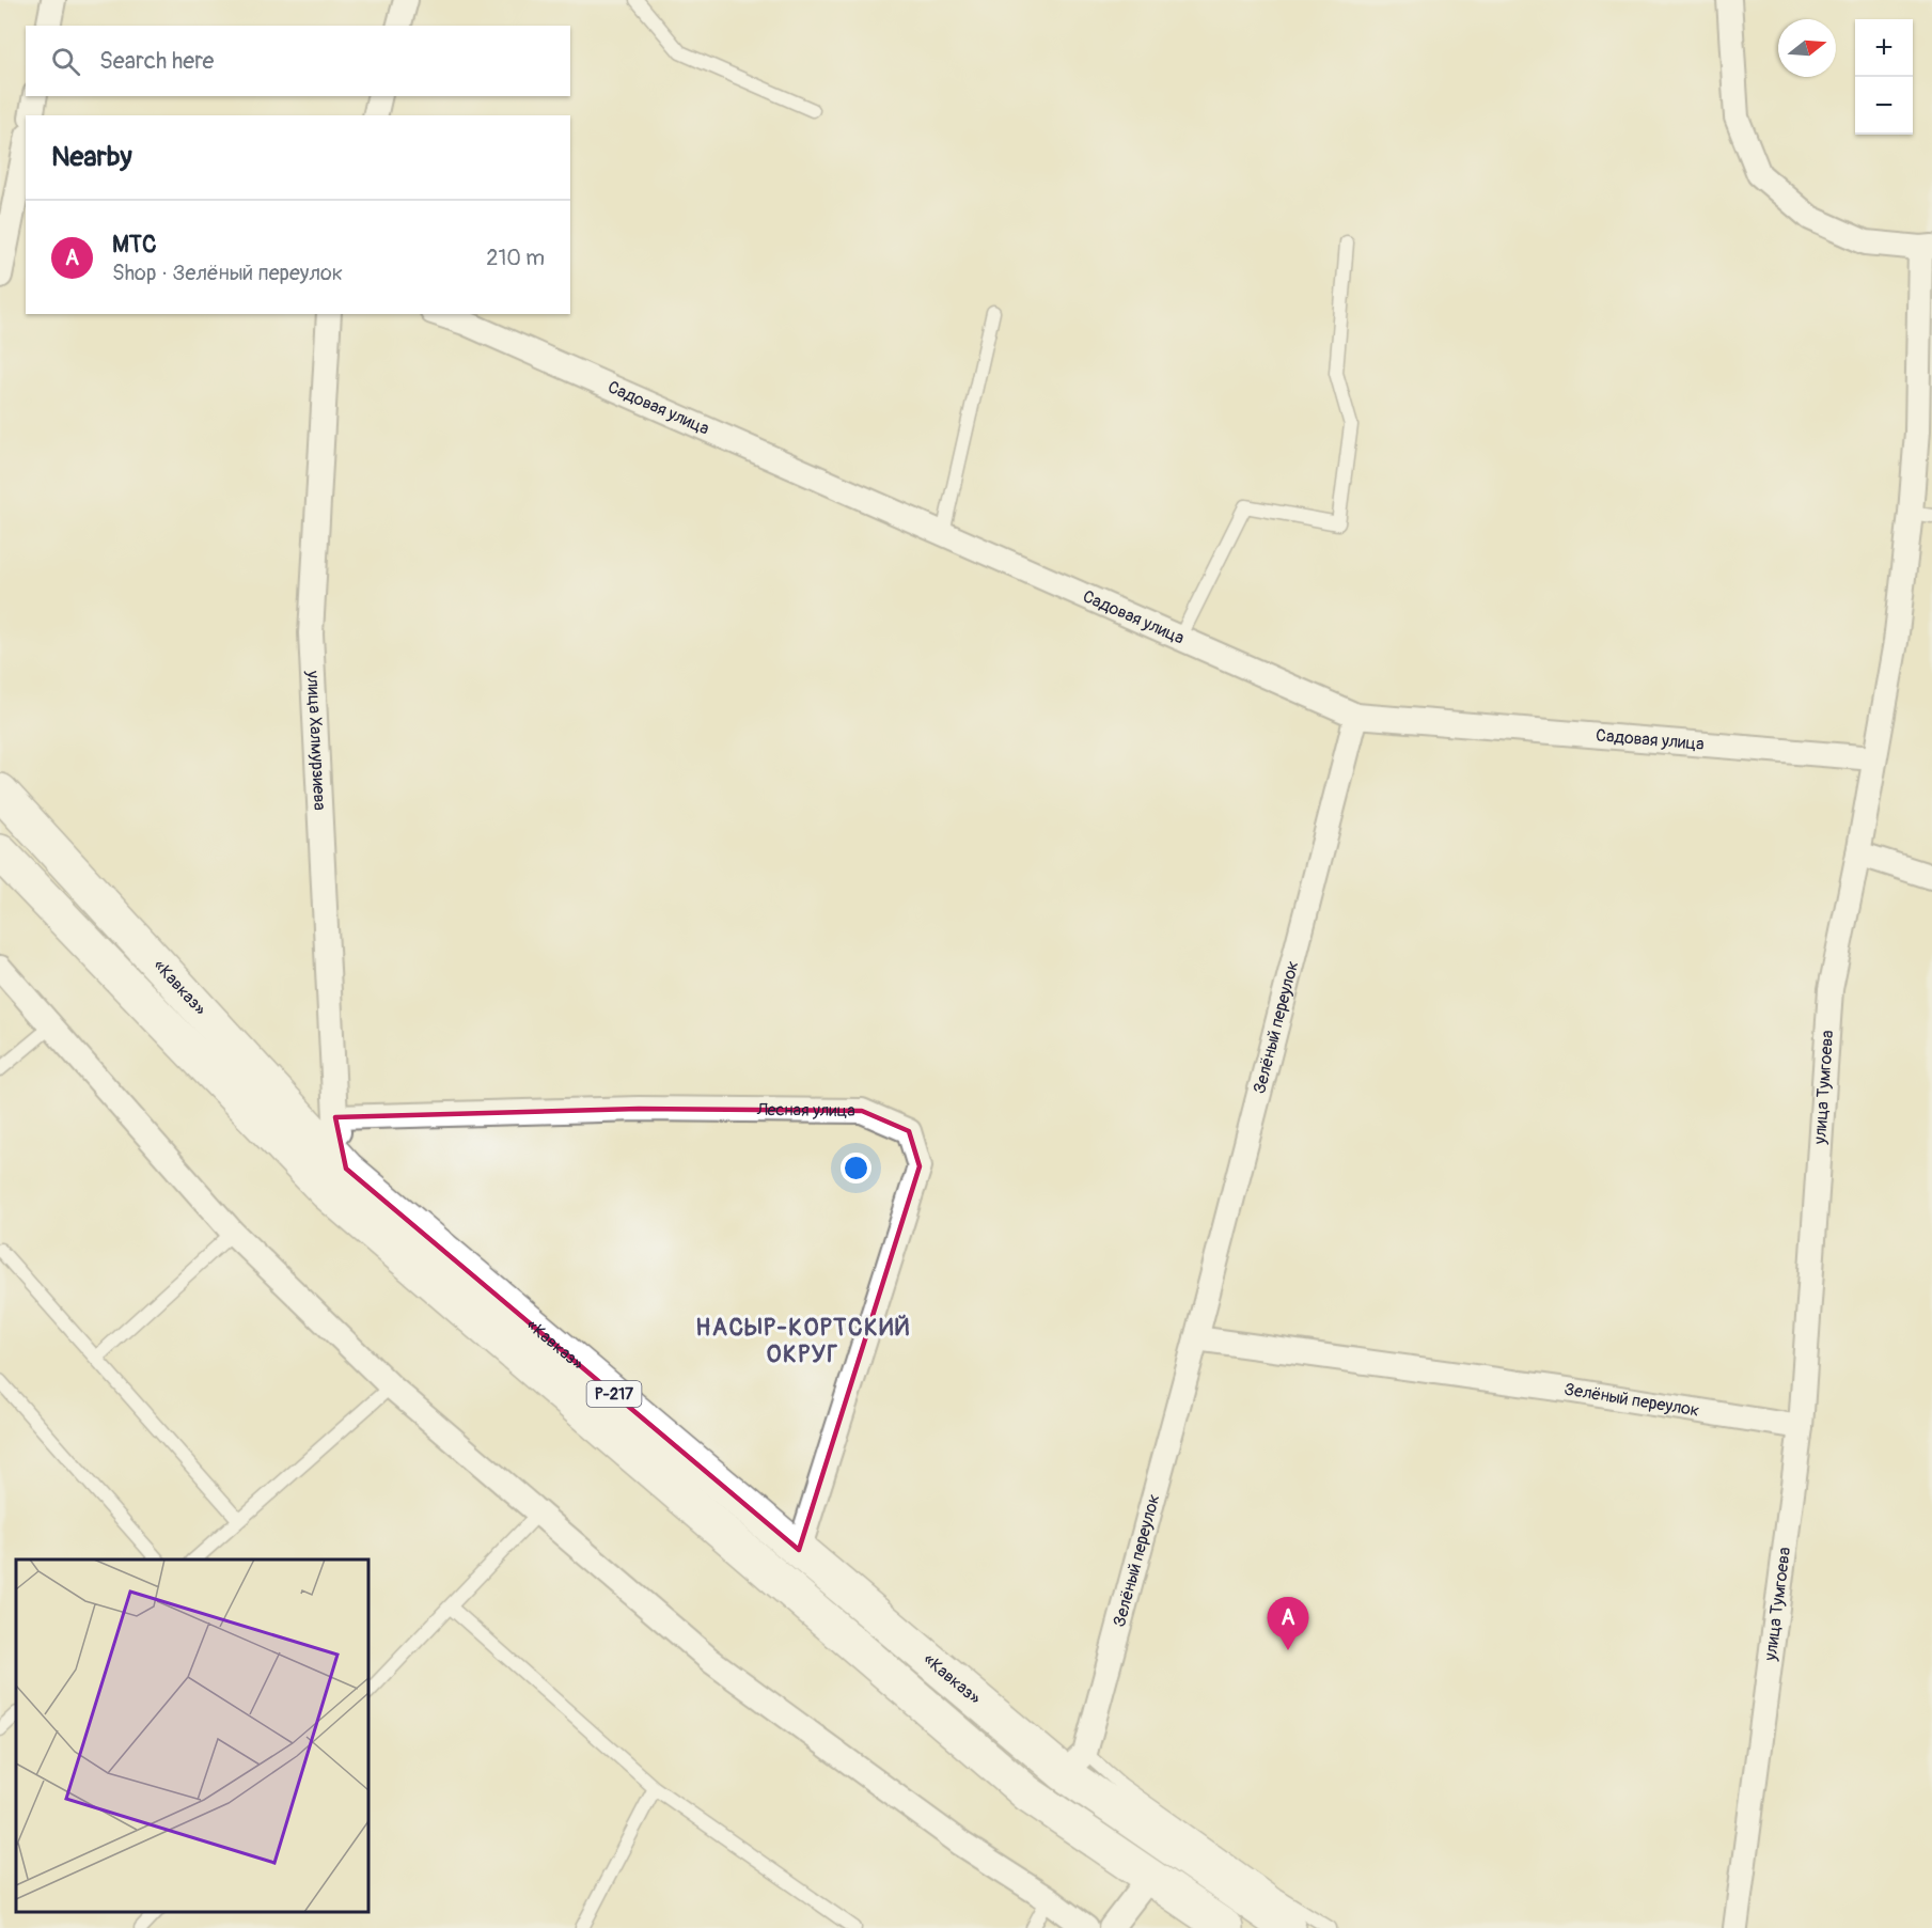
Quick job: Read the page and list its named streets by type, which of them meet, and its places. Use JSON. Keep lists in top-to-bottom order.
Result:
{
  "streets": {
    "highway": ["«Кавказ»", "Р-217"],
    "street": [
      "Садовая улица",
      "улица Халмурзиева",
      "Зелёный переулок",
      "улица Тумгоева",
      "Лесная улица"
    ]
  },
  "crossings": [
    ["Садовая улица", "Зелёный переулок"],
    ["Садовая улица", "улица Тумгоева"],
    ["улица Халмурзиева", "«Кавказ»"],
    ["улица Халмурзиева", "Лесная улица"],
    ["«Кавказ»", "Зелёный переулок"],
    ["«Кавказ»", "Лесная улица"],
    ["Зелёный переулок", "улица Тумгоева"]
  ],
  "districts": ["НАСЫР-КОРТСКИЙ ОКРУГ"],
  "north": "right",
  "page": {
    "map_buttons": ["+", "−"],
    "search": "Search here",
    "heading": "Nearby",
    "list": [
      {
        "mark": "A",
        "name": "МТС",
        "note": "Shop · Зелёный переулок",
        "value": "210 m"
      }
    ],
    "pins": "A"
  }
}
